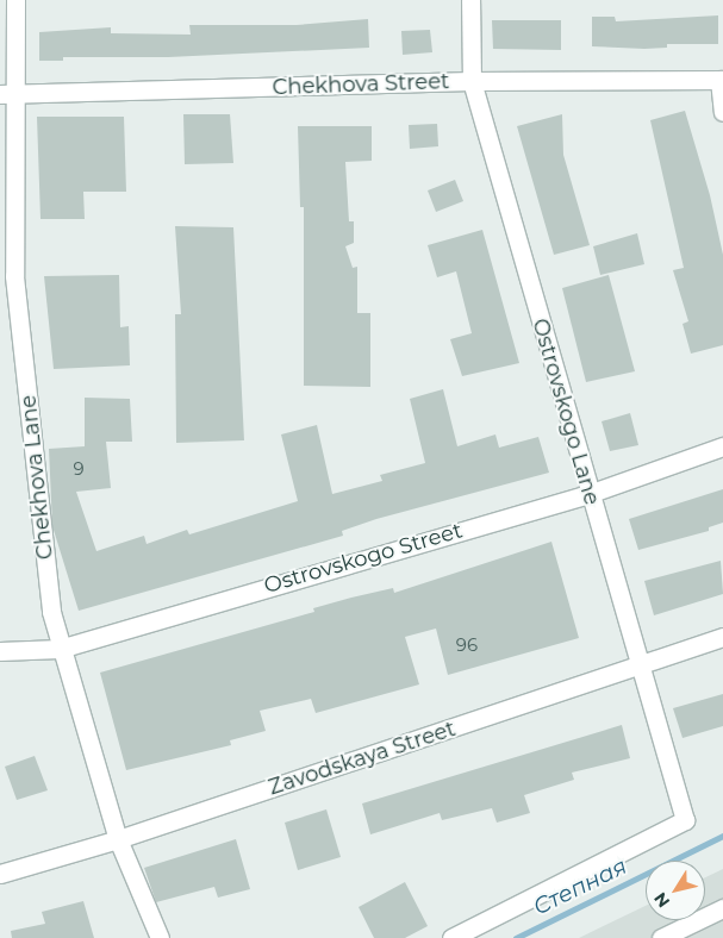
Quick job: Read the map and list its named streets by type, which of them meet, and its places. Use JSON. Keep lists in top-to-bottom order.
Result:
{
  "streets": {
    "street": [
      "Chekhova Street",
      "Ostrovskogo Lane",
      "Chekhova Lane",
      "Ostrovskogo Street",
      "Zavodskaya Street"
    ]
  },
  "crossings": [
    ["Chekhova Street", "Ostrovskogo Lane"],
    ["Chekhova Street", "Chekhova Lane"],
    ["Ostrovskogo Lane", "Ostrovskogo Street"],
    ["Ostrovskogo Lane", "Zavodskaya Street"],
    ["Chekhova Lane", "Ostrovskogo Street"],
    ["Chekhova Lane", "Zavodskaya Street"]
  ],
  "water": ["Степная"],
  "house_numbers": ["9", "96"],
  "north": "bottom left"
}
